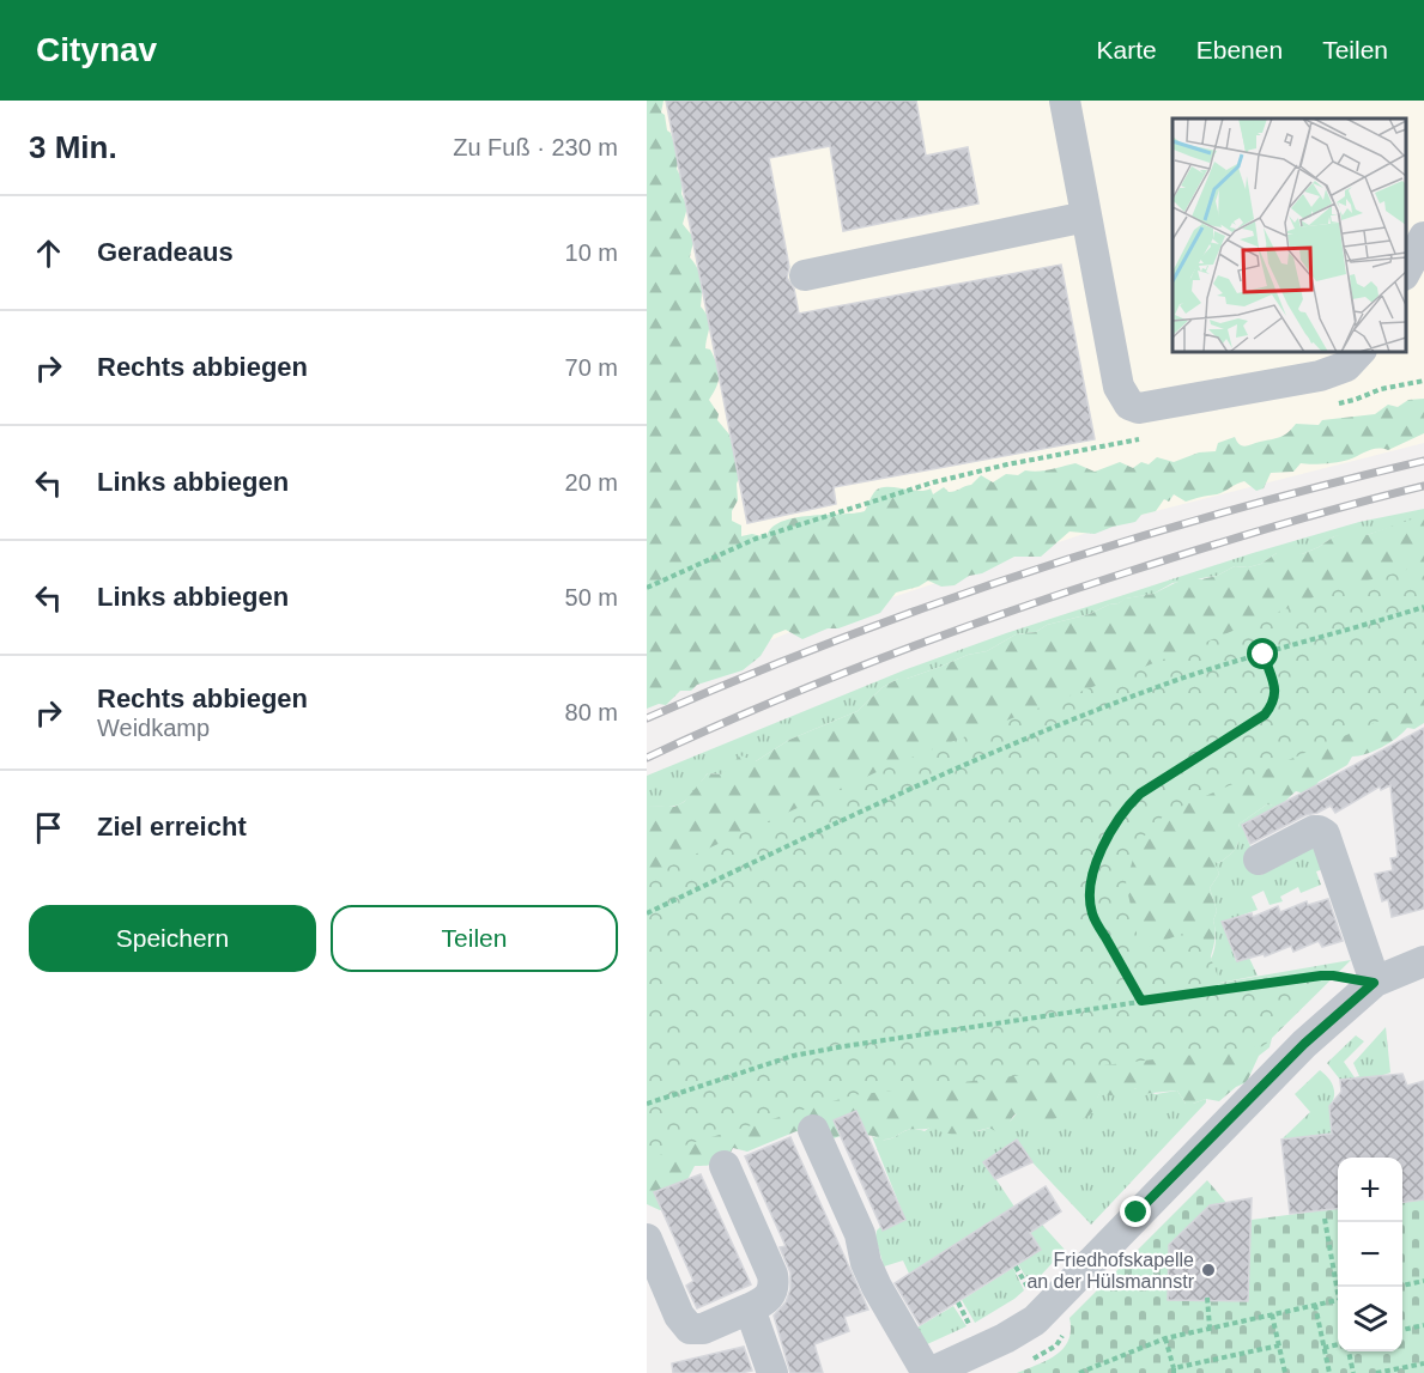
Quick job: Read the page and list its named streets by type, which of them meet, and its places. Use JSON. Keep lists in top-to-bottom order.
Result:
{
  "places": ["Friedhofskapelle an der Hülsmannstr"],
  "page": {
    "header": "Citynav",
    "nav": ["Karte", "Ebenen", "Teilen"],
    "heading": ["3 Min.", "Zu Fuß · 230 m"],
    "list": [
      ["Geradeaus", "10 m"],
      ["Rechts abbiegen", "70 m"],
      ["Links abbiegen", "20 m"],
      ["Links abbiegen", "50 m"],
      ["Rechts abbiegen", "Weidkamp", "80 m"],
      "Ziel erreicht"
    ],
    "buttons": ["Speichern", "Teilen"],
    "map_buttons": ["+", "−"]
  }
}
